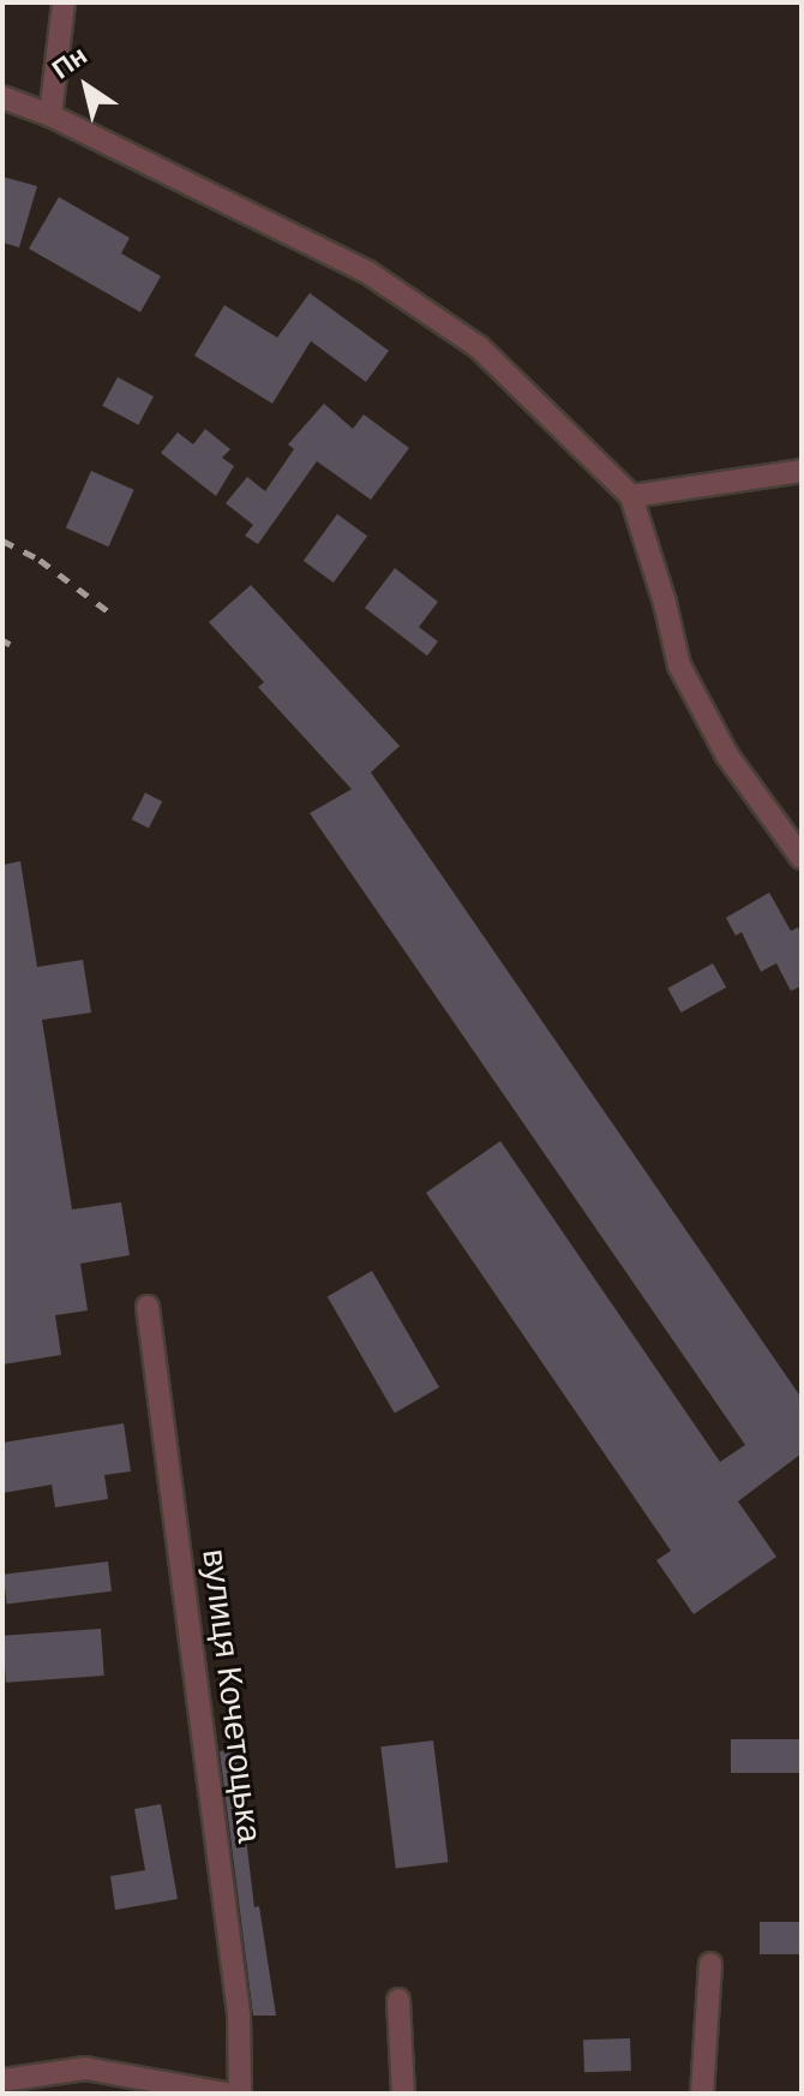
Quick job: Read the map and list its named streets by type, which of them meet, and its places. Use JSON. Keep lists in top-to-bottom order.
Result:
{
  "streets": {
    "street": ["вулиця Кочетоцька"]
  },
  "north": "top left"
}
